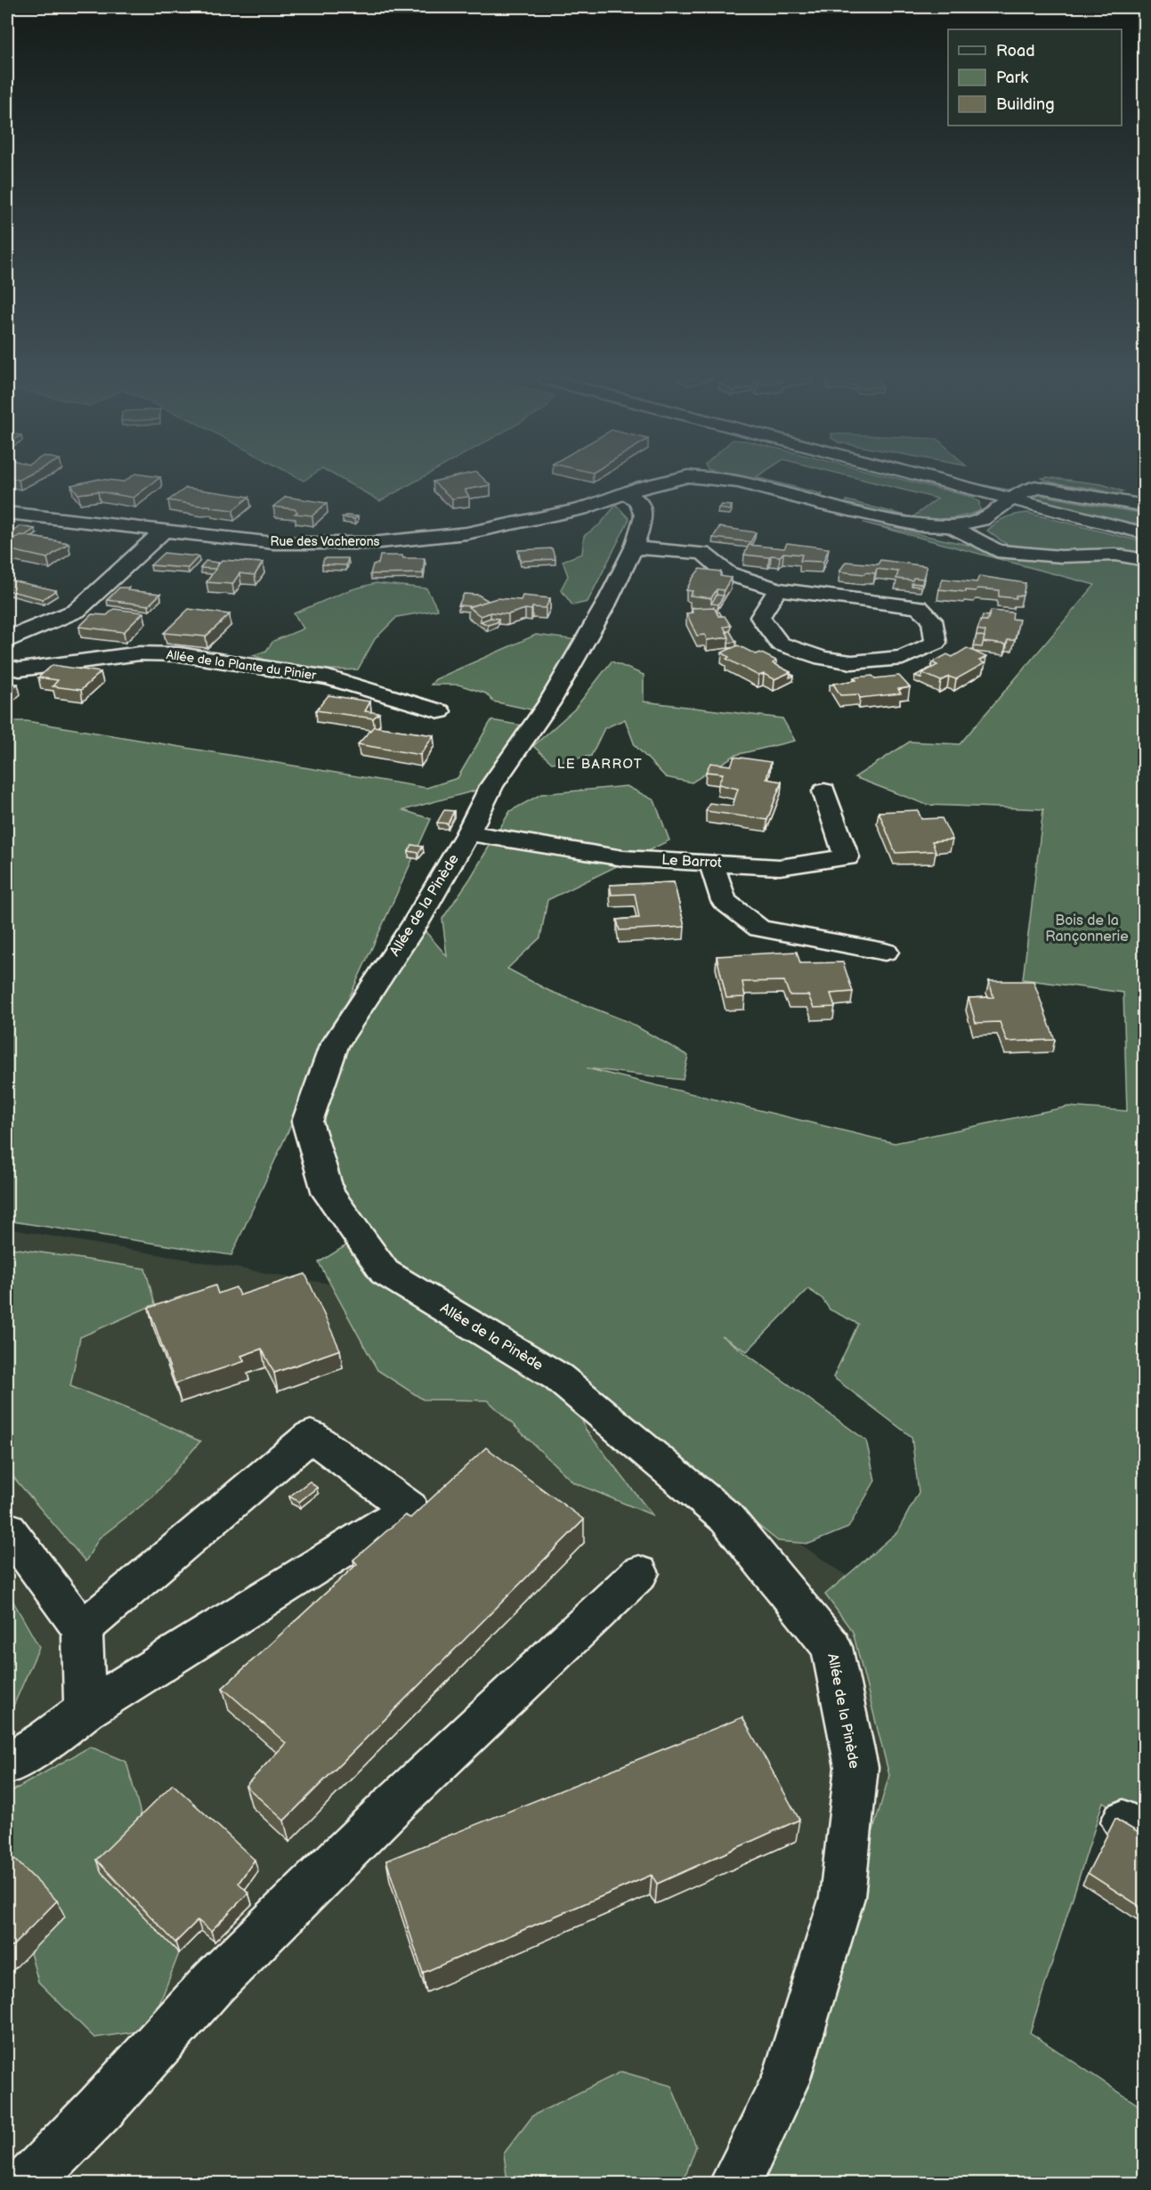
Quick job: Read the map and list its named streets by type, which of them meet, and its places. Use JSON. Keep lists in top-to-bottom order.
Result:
{
  "streets": {
    "street": [
      "Rue des Vacherons",
      "Allée de la Plante du Pinier",
      "Le Barrot",
      "Allée de la Pinède"
    ]
  },
  "crossings": [
    ["Rue des Vacherons", "Allée de la Pinède"],
    ["Le Barrot", "Allée de la Pinède"]
  ],
  "districts": ["LE BARROT"],
  "parks": ["Bois de la Rançonnerie"],
  "legend": ["Road", "Park", "Building"]
}
